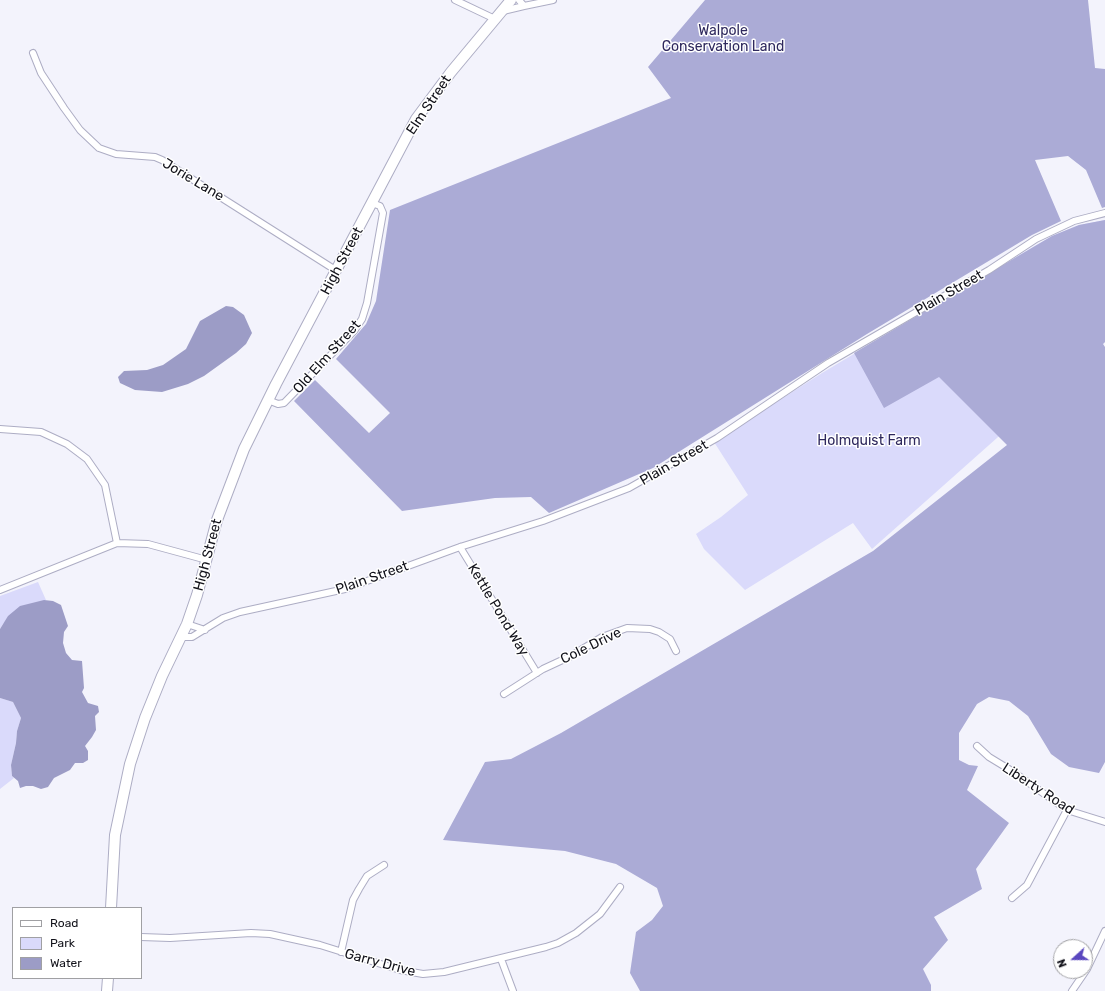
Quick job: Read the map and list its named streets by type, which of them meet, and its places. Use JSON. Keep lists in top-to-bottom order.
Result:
{
  "streets": {
    "main road": ["Elm Street", "High Street"],
    "street": [
      "Jorie Lane",
      "Plain Street",
      "Old Elm Street",
      "Kettle Pond Way",
      "Cole Drive",
      "Liberty Road",
      "Garry Drive"
    ]
  },
  "crossings": [
    ["Elm Street", "High Street"],
    ["Elm Street", "Old Elm Street"],
    ["Jorie Lane", "High Street"],
    ["High Street", "Plain Street"],
    ["High Street", "Old Elm Street"],
    ["Plain Street", "Kettle Pond Way"],
    ["Kettle Pond Way", "Cole Drive"]
  ],
  "parks": ["Walpole Conservation Land", "Holmquist Farm"],
  "legend": ["Road", "Park", "Water"],
  "north": "left"
}
